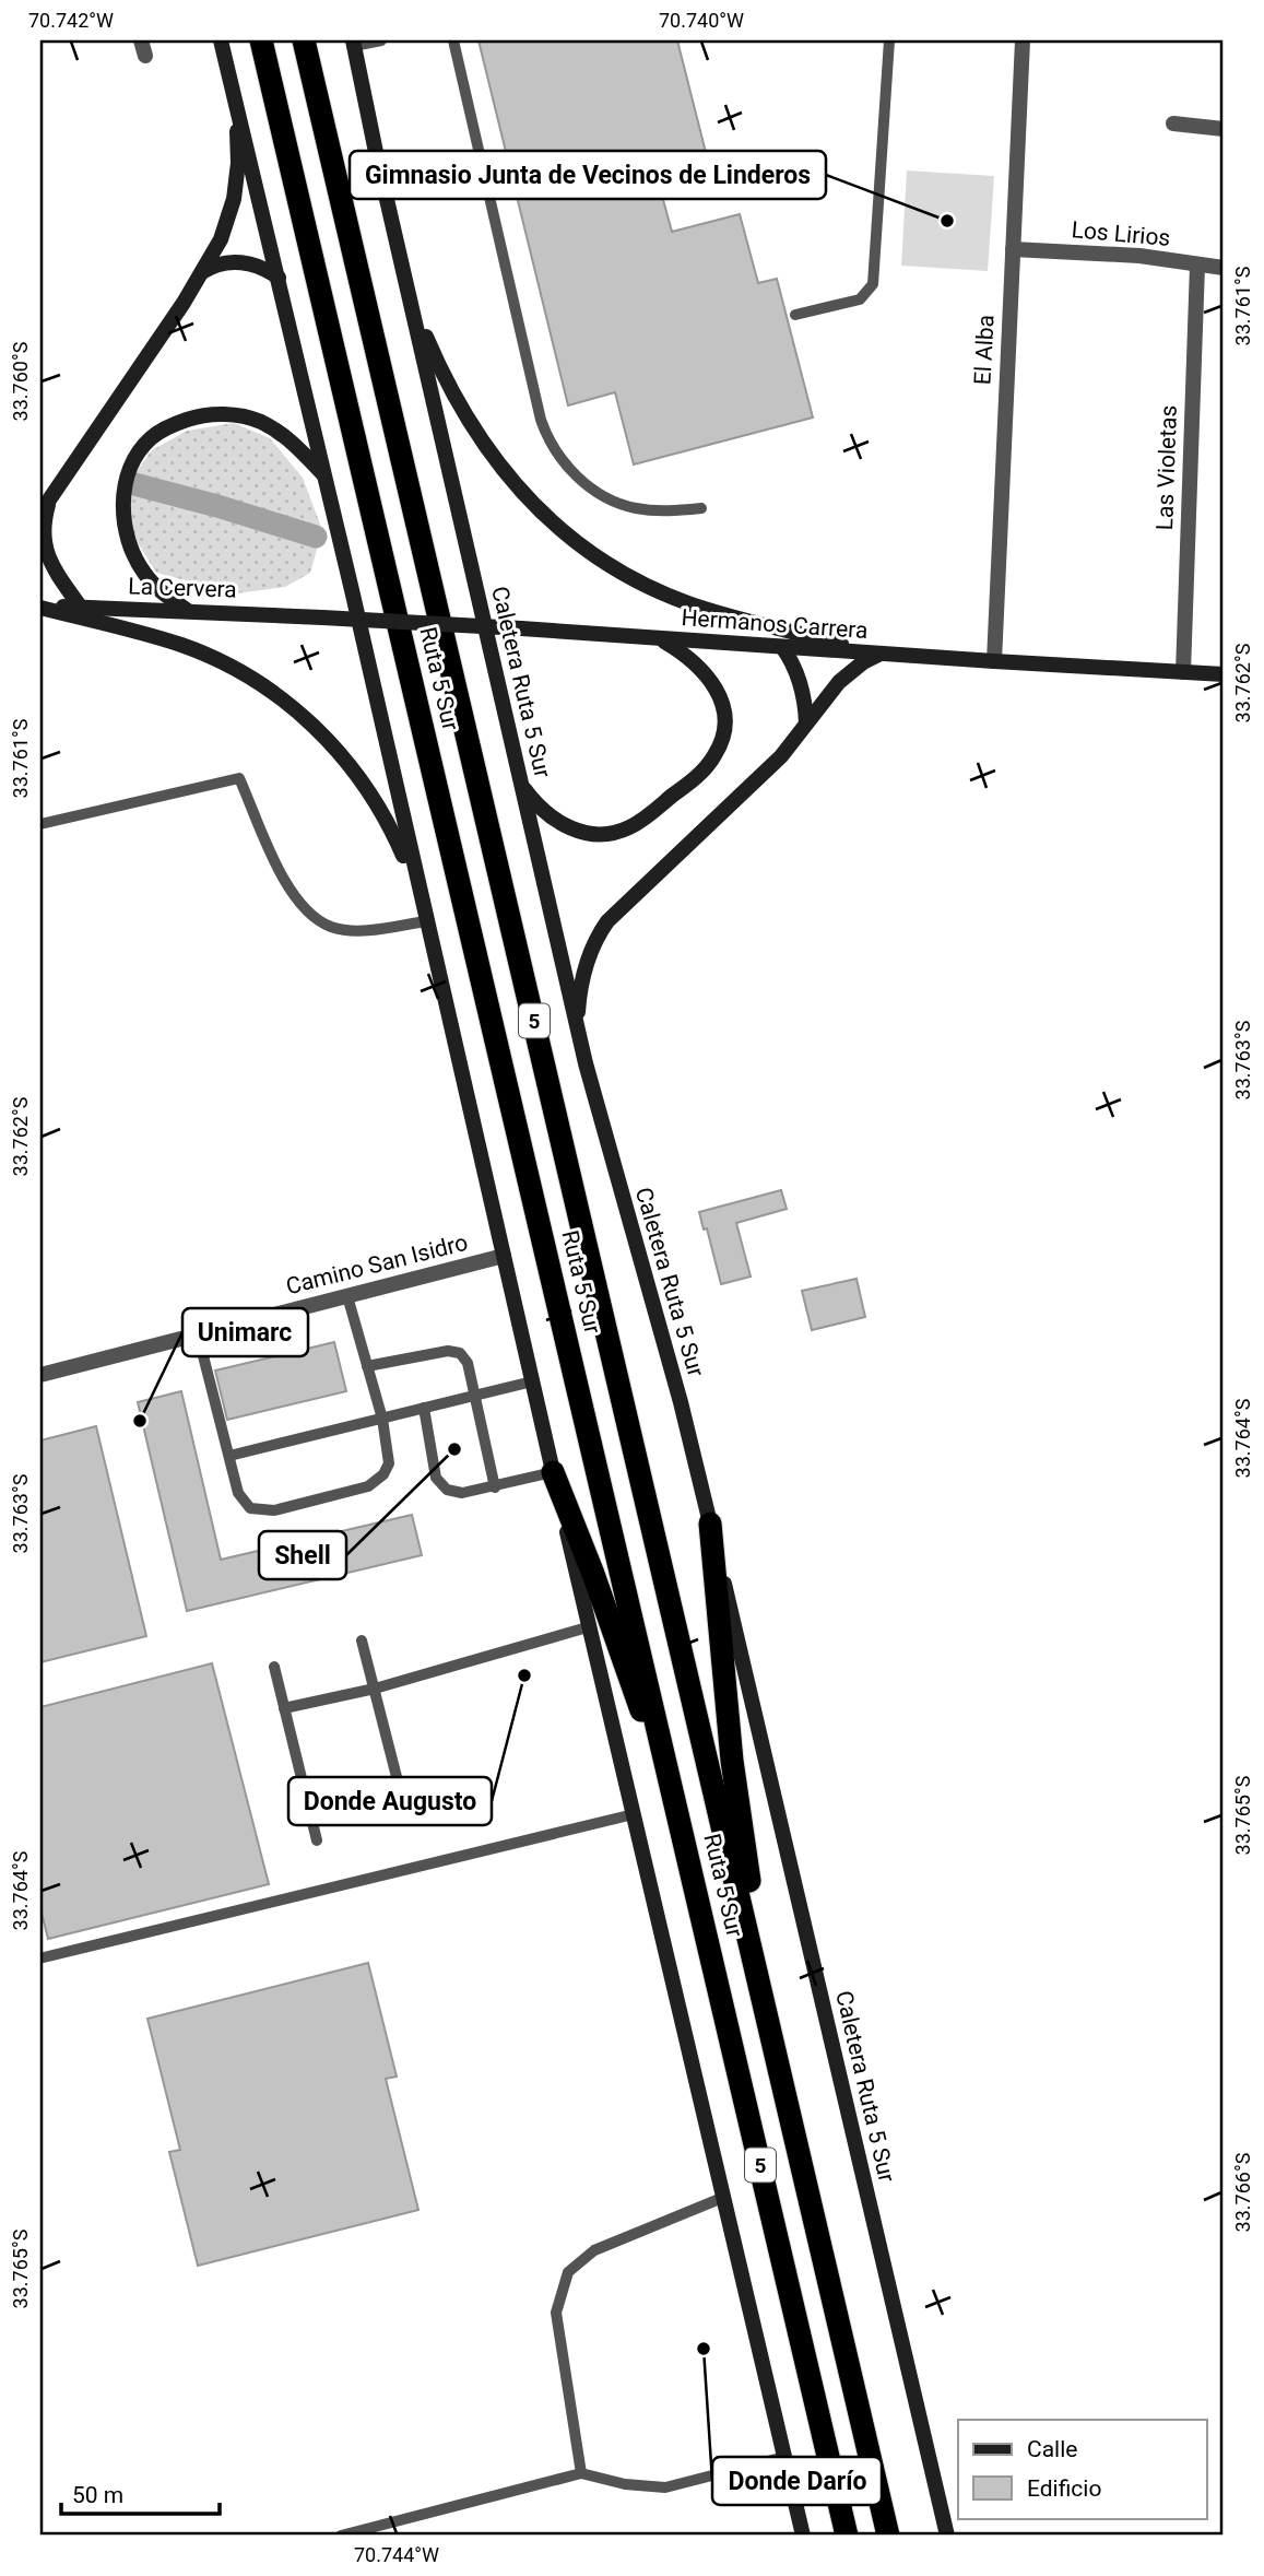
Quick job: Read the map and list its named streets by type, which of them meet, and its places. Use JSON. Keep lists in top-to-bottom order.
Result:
{
  "streets": {
    "highway": ["Ruta 5 Sur", "5"],
    "main road": ["La Cervera", "Hermanos Carrera", "Caletera Ruta 5 Sur"],
    "street": [
      "Los Lirios",
      "El Alba",
      "Las Violetas",
      "Camino San Isidro"
    ]
  },
  "crossings": [
    ["Los Lirios", "El Alba"],
    ["Los Lirios", "Las Violetas"],
    ["El Alba", "Hermanos Carrera"],
    ["Las Violetas", "Hermanos Carrera"],
    ["La Cervera", "Hermanos Carrera"]
  ],
  "places": [
    "Gimnasio Junta de Vecinos de Linderos",
    "Unimarc",
    "Shell",
    "Donde Augusto",
    "Donde Darío"
  ],
  "legend": ["Calle", "Edificio"],
  "scale_bar": "50 m",
  "coordinates": [
    "70.742°W",
    "70.740°W",
    "33.761°S",
    "33.760°S",
    "33.762°S",
    "33.763°S",
    "33.764°S",
    "33.765°S",
    "33.766°S",
    "70.744°W"
  ]
}
